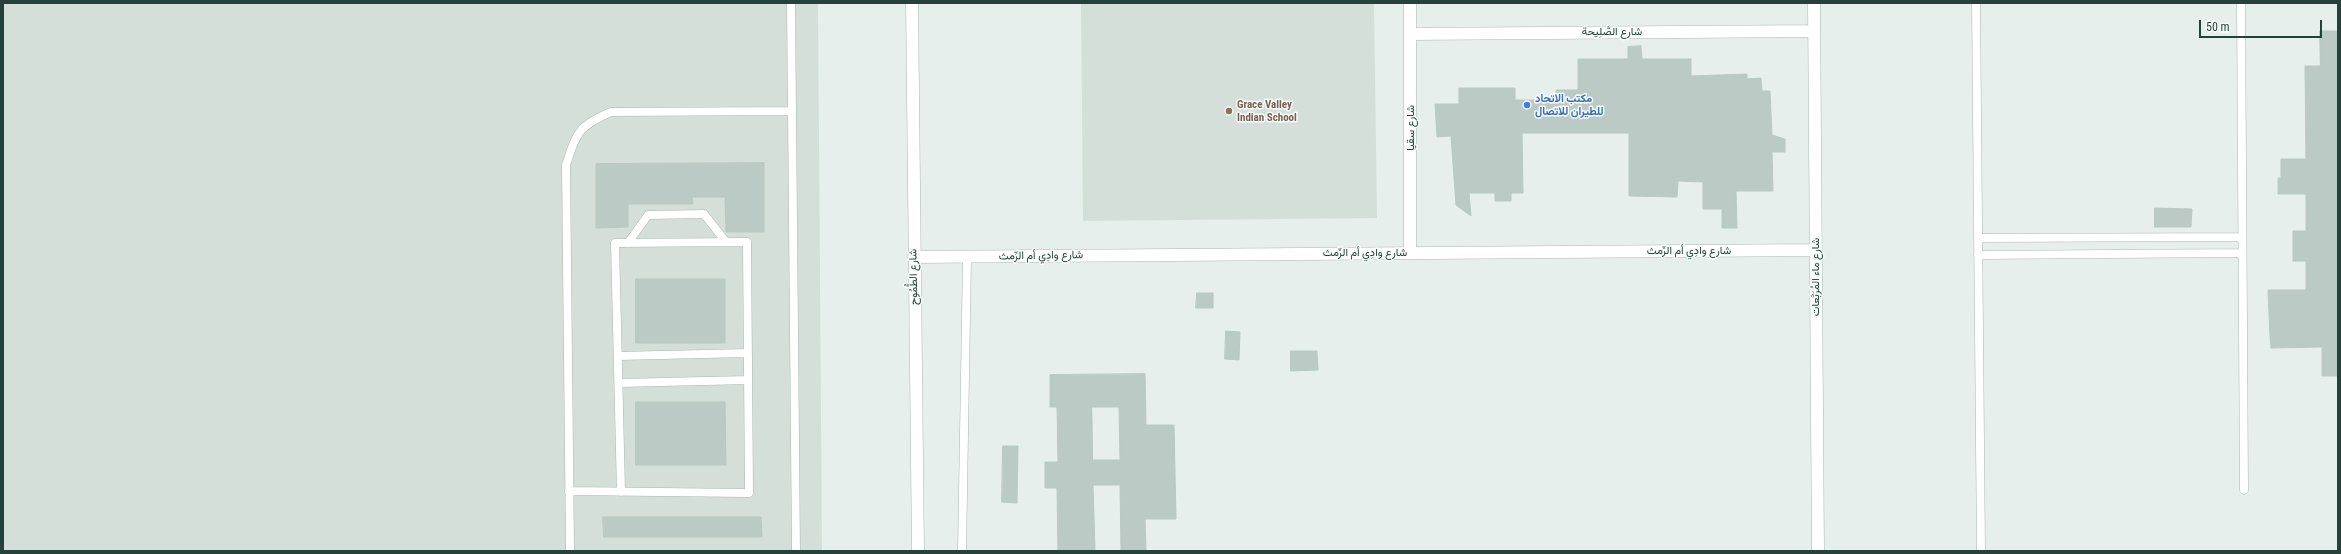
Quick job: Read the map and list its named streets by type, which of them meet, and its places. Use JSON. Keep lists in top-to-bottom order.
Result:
{
  "streets": {
    "street": [
      "شارع الصَّلِيحة",
      "شارع سقيا",
      "شارع وادِي أم الرِّمث",
      "شارع الطُّمُوح",
      "شارع ماء المُرَبَّعات"
    ]
  },
  "crossings": [
    ["شارع الصَّلِيحة", "شارع سقيا"],
    ["شارع الصَّلِيحة", "شارع ماء المُرَبَّعات"],
    ["شارع سقيا", "شارع وادِي أم الرِّمث"],
    ["شارع وادِي أم الرِّمث", "شارع الطُّمُوح"],
    ["شارع وادِي أم الرِّمث", "شارع ماء المُرَبَّعات"]
  ],
  "places": ["مكتب الاتحاد للطيران للاتصال", "Grace Valley Indian School"],
  "scale_bar": "50 m"
}
